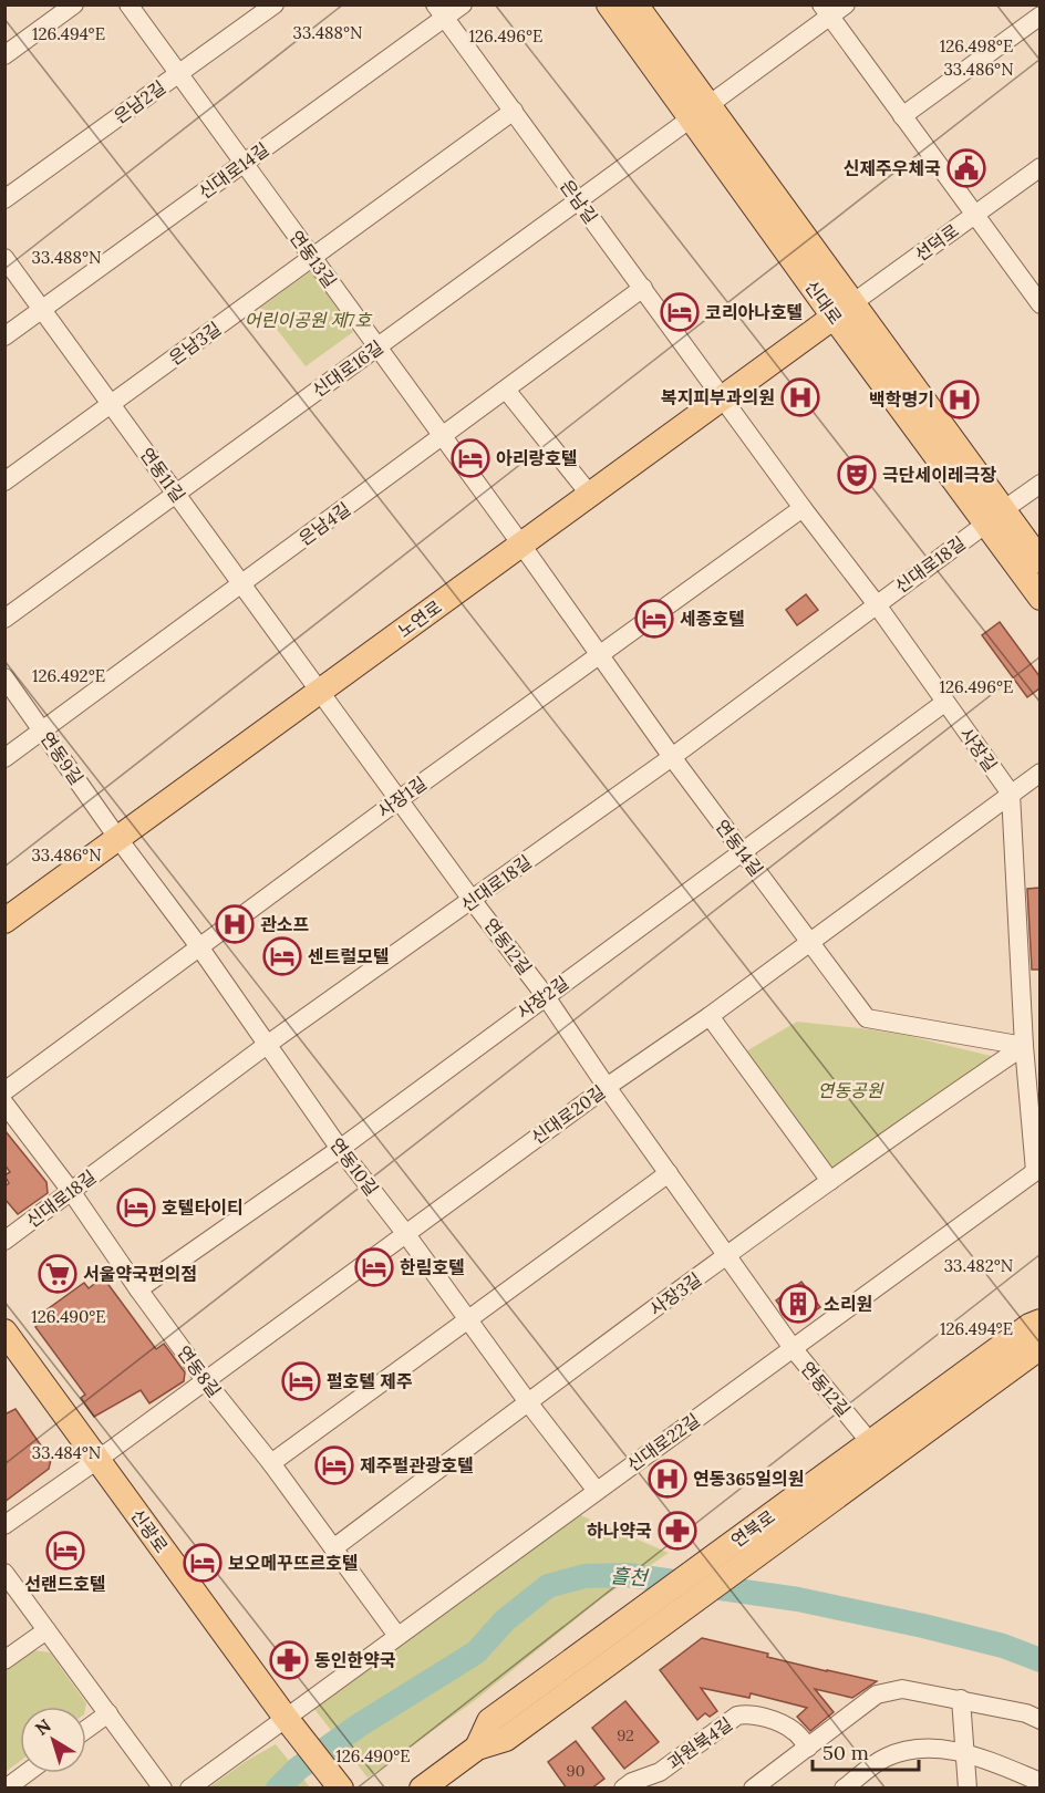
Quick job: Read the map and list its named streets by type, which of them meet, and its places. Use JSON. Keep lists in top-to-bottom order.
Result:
{
  "streets": {
    "main road": [
      "신대로",
      "노연로",
      "연북로",
      "신광로"
    ],
    "street": [
      "은남2길",
      "신대로14길",
      "은남길",
      "선덕로",
      "연동13길",
      "은남3길",
      "신대로16길",
      "연동11길",
      "은남4길",
      "신대로18길",
      "사장길",
      "연동9길",
      "사장1길",
      "연동14길",
      "연동12길",
      "사장2길",
      "신대로20길",
      "연동10길",
      "사장3길",
      "연동8길",
      "신대로22길",
      "과원북4길"
    ]
  },
  "crossings": [
    ["은남2길", "연동13길"],
    ["신대로14길", "은남길"],
    ["신대로14길", "연동13길"],
    ["신대로14길", "연동11길"],
    ["은남길", "은남3길"],
    ["은남길", "신대로16길"],
    ["은남길", "은남4길"],
    ["은남길", "노연로"],
    ["은남길", "사장길"],
    ["선덕로", "신대로"],
    ["선덕로", "노연로"],
    ["연동13길", "은남3길"],
    ["연동13길", "신대로16길"],
    ["연동13길", "은남4길"],
    ["연동13길", "노연로"],
    ["연동13길", "연동14길"],
    ["신대로", "신대로16길"],
    ["신대로", "신대로18길"],
    ["신대로", "노연로"],
    ["은남3길", "연동11길"],
    ["신대로16길", "연동11길"],
    ["연동11길", "은남4길"],
    ["연동11길", "노연로"],
    ["연동11길", "연동12길"],
    ["은남4길", "연동9길"],
    ["신대로18길", "사장길"],
    ["신대로18길", "연동14길"],
    ["신대로18길", "연동12길"],
    ["신대로18길", "연동10길"],
    ["신대로18길", "연동8길"],
    ["노연로", "사장길"],
    ["노연로", "연동9길"],
    ["노연로", "연동14길"],
    ["노연로", "연동12길"],
    ["노연로", "연동10길"],
    ["사장길", "사장1길"],
    ["사장길", "사장2길"],
    ["사장길", "신대로20길"],
    ["연동9길", "연동10길"],
    ["사장1길", "연동14길"],
    ["사장1길", "연동12길"],
    ["사장1길", "연동10길"],
    ["연동14길", "사장2길"],
    ["연동14길", "신대로20길"],
    ["연동14길", "사장3길"],
    ["연동12길", "사장2길"],
    ["연동12길", "신대로20길"],
    ["연동12길", "사장3길"],
    ["연동12길", "신대로22길"],
    ["연동12길", "연북로"],
    ["사장2길", "연동10길"],
    ["사장2길", "연동8길"],
    ["신대로20길", "연동10길"],
    ["신대로20길", "연동8길"],
    ["신대로20길", "신광로"],
    ["연동10길", "사장3길"],
    ["연동10길", "신대로22길"],
    ["사장3길", "연동8길"],
    ["연동8길", "신대로22길"],
    ["신대로22길", "신광로"]
  ],
  "water": ["흘천"],
  "parks": ["어린이공원 제7호", "연동공원"],
  "places": {
    "public building": ["신제주우체국"],
    "hotel": [
      "코리아나호텔",
      "아리랑호텔",
      "세종호텔",
      "센트럴모텔",
      "호텔타이티",
      "한림호텔",
      "펄호텔 제주",
      "제주펄관광호텔",
      "선랜드호텔",
      "보오메꾸뜨르호텔"
    ],
    "hospital": [
      "복지피부과의원",
      "백학명기",
      "관소프",
      "연동365일의원"
    ],
    "theatre": ["극단세이레극장"],
    "supermarket": ["서울약국편의점"],
    "building": ["소리원"],
    "pharmacy": ["하나약국", "동인한약국"]
  },
  "house_numbers": ["92", "90"],
  "scale_bar": "50 m",
  "north": "top left",
  "coordinates": [
    "33.488°N",
    "126.494°E",
    "126.496°E",
    "126.498°E",
    "33.486°N",
    "126.492°E",
    "33.482°N",
    "126.490°E",
    "33.484°N"
  ]
}
